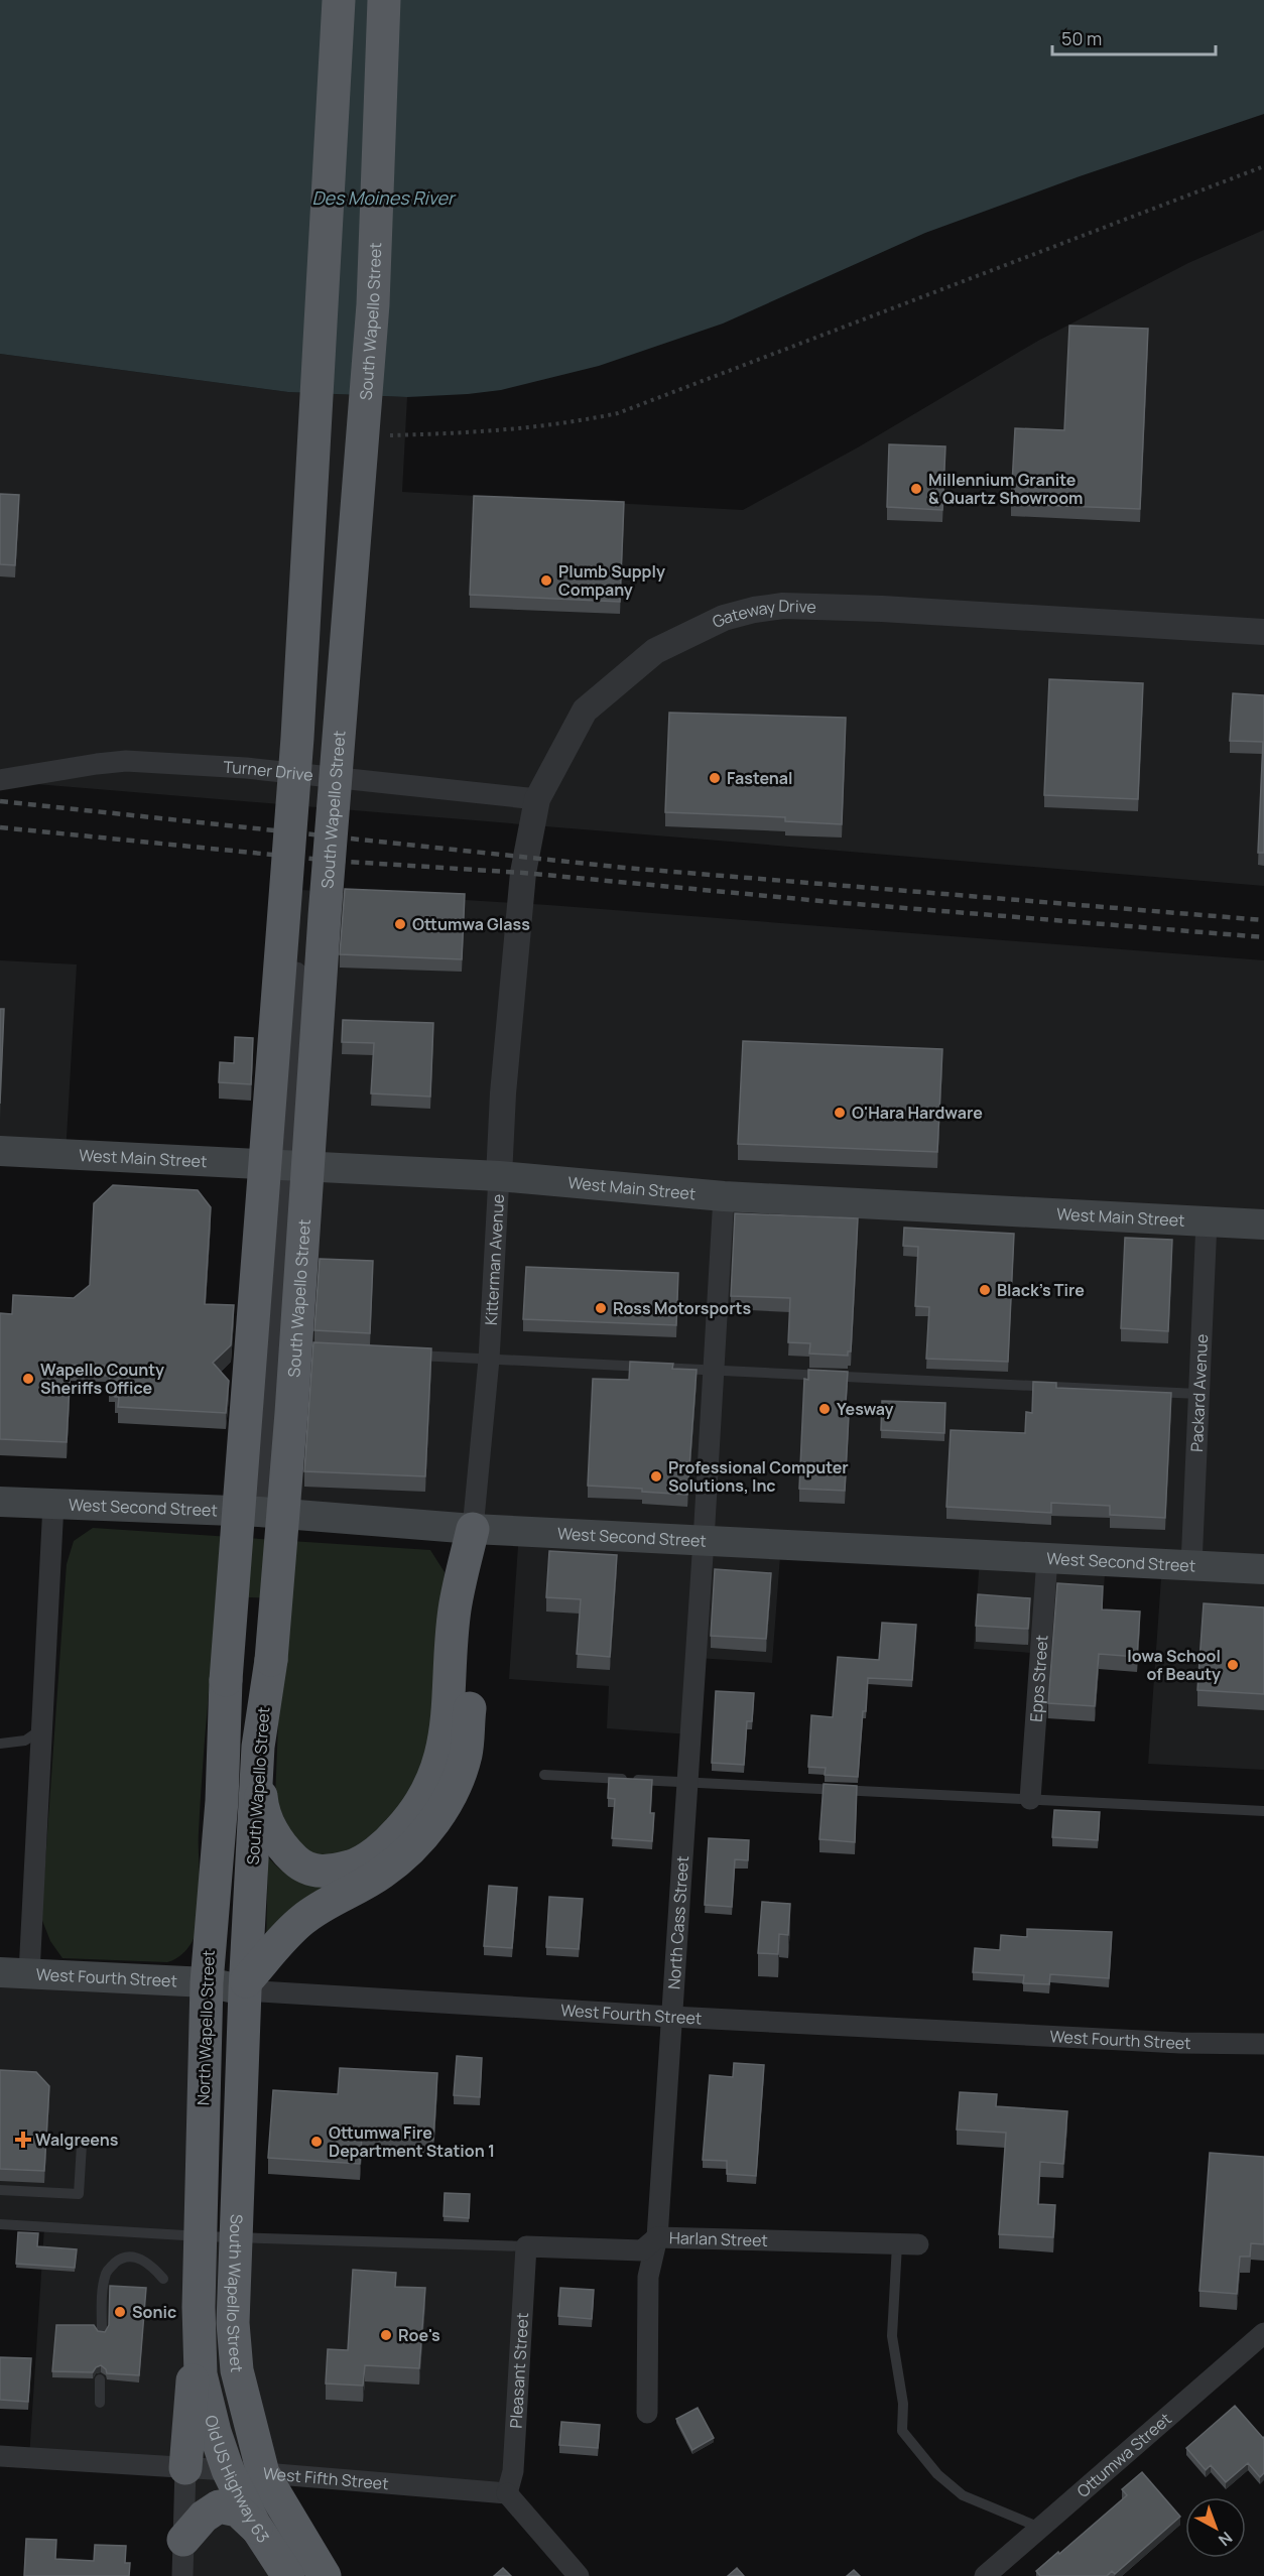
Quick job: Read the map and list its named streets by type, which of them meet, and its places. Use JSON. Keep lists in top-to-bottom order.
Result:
{
  "streets": {
    "highway": ["South Wapello Street", "North Wapello Street", "Old US Highway 63"],
    "main road": ["West Main Street", "West Second Street", "West Fourth Street"],
    "street": [
      "Gateway Drive",
      "Turner Drive",
      "Kitterman Avenue",
      "Packard Avenue",
      "Epps Street",
      "North Cass Street",
      "Harlan Street",
      "Pleasant Street",
      "Ottumwa Street",
      "West Fifth Street"
    ]
  },
  "crossings": [
    ["South Wapello Street", "West Main Street"],
    ["South Wapello Street", "West Second Street"],
    ["South Wapello Street", "West Fourth Street"],
    ["South Wapello Street", "West Fifth Street"],
    ["Gateway Drive", "Turner Drive"],
    ["Gateway Drive", "Kitterman Avenue"],
    ["West Main Street", "Kitterman Avenue"],
    ["West Main Street", "Packard Avenue"],
    ["West Main Street", "North Cass Street"],
    ["Kitterman Avenue", "West Second Street"],
    ["Packard Avenue", "West Second Street"],
    ["West Second Street", "Epps Street"],
    ["West Second Street", "North Cass Street"],
    ["North Cass Street", "West Fourth Street"],
    ["North Cass Street", "Harlan Street"],
    ["West Fourth Street", "North Wapello Street"],
    ["North Wapello Street", "Old US Highway 63"],
    ["Harlan Street", "Pleasant Street"],
    ["Pleasant Street", "West Fifth Street"],
    ["Old US Highway 63", "West Fifth Street"]
  ],
  "water": ["Des Moines River"],
  "places": {
    "other": [
      "Millennium Granite & Quartz Showroom",
      "Plumb Supply Company",
      "Fastenal",
      "Ottumwa Glass",
      "O'Hara Hardware",
      "Black's Tire",
      "Ross Motorsports",
      "Wapello County Sheriffs Office",
      "Yesway",
      "Professional Computer Solutions, Inc",
      "Iowa School of Beauty",
      "Ottumwa Fire Department Station 1",
      "Sonic",
      "Roe's"
    ],
    "health": ["Walgreens"]
  },
  "scale_bar": "50 m",
  "north": "bottom right"
}
